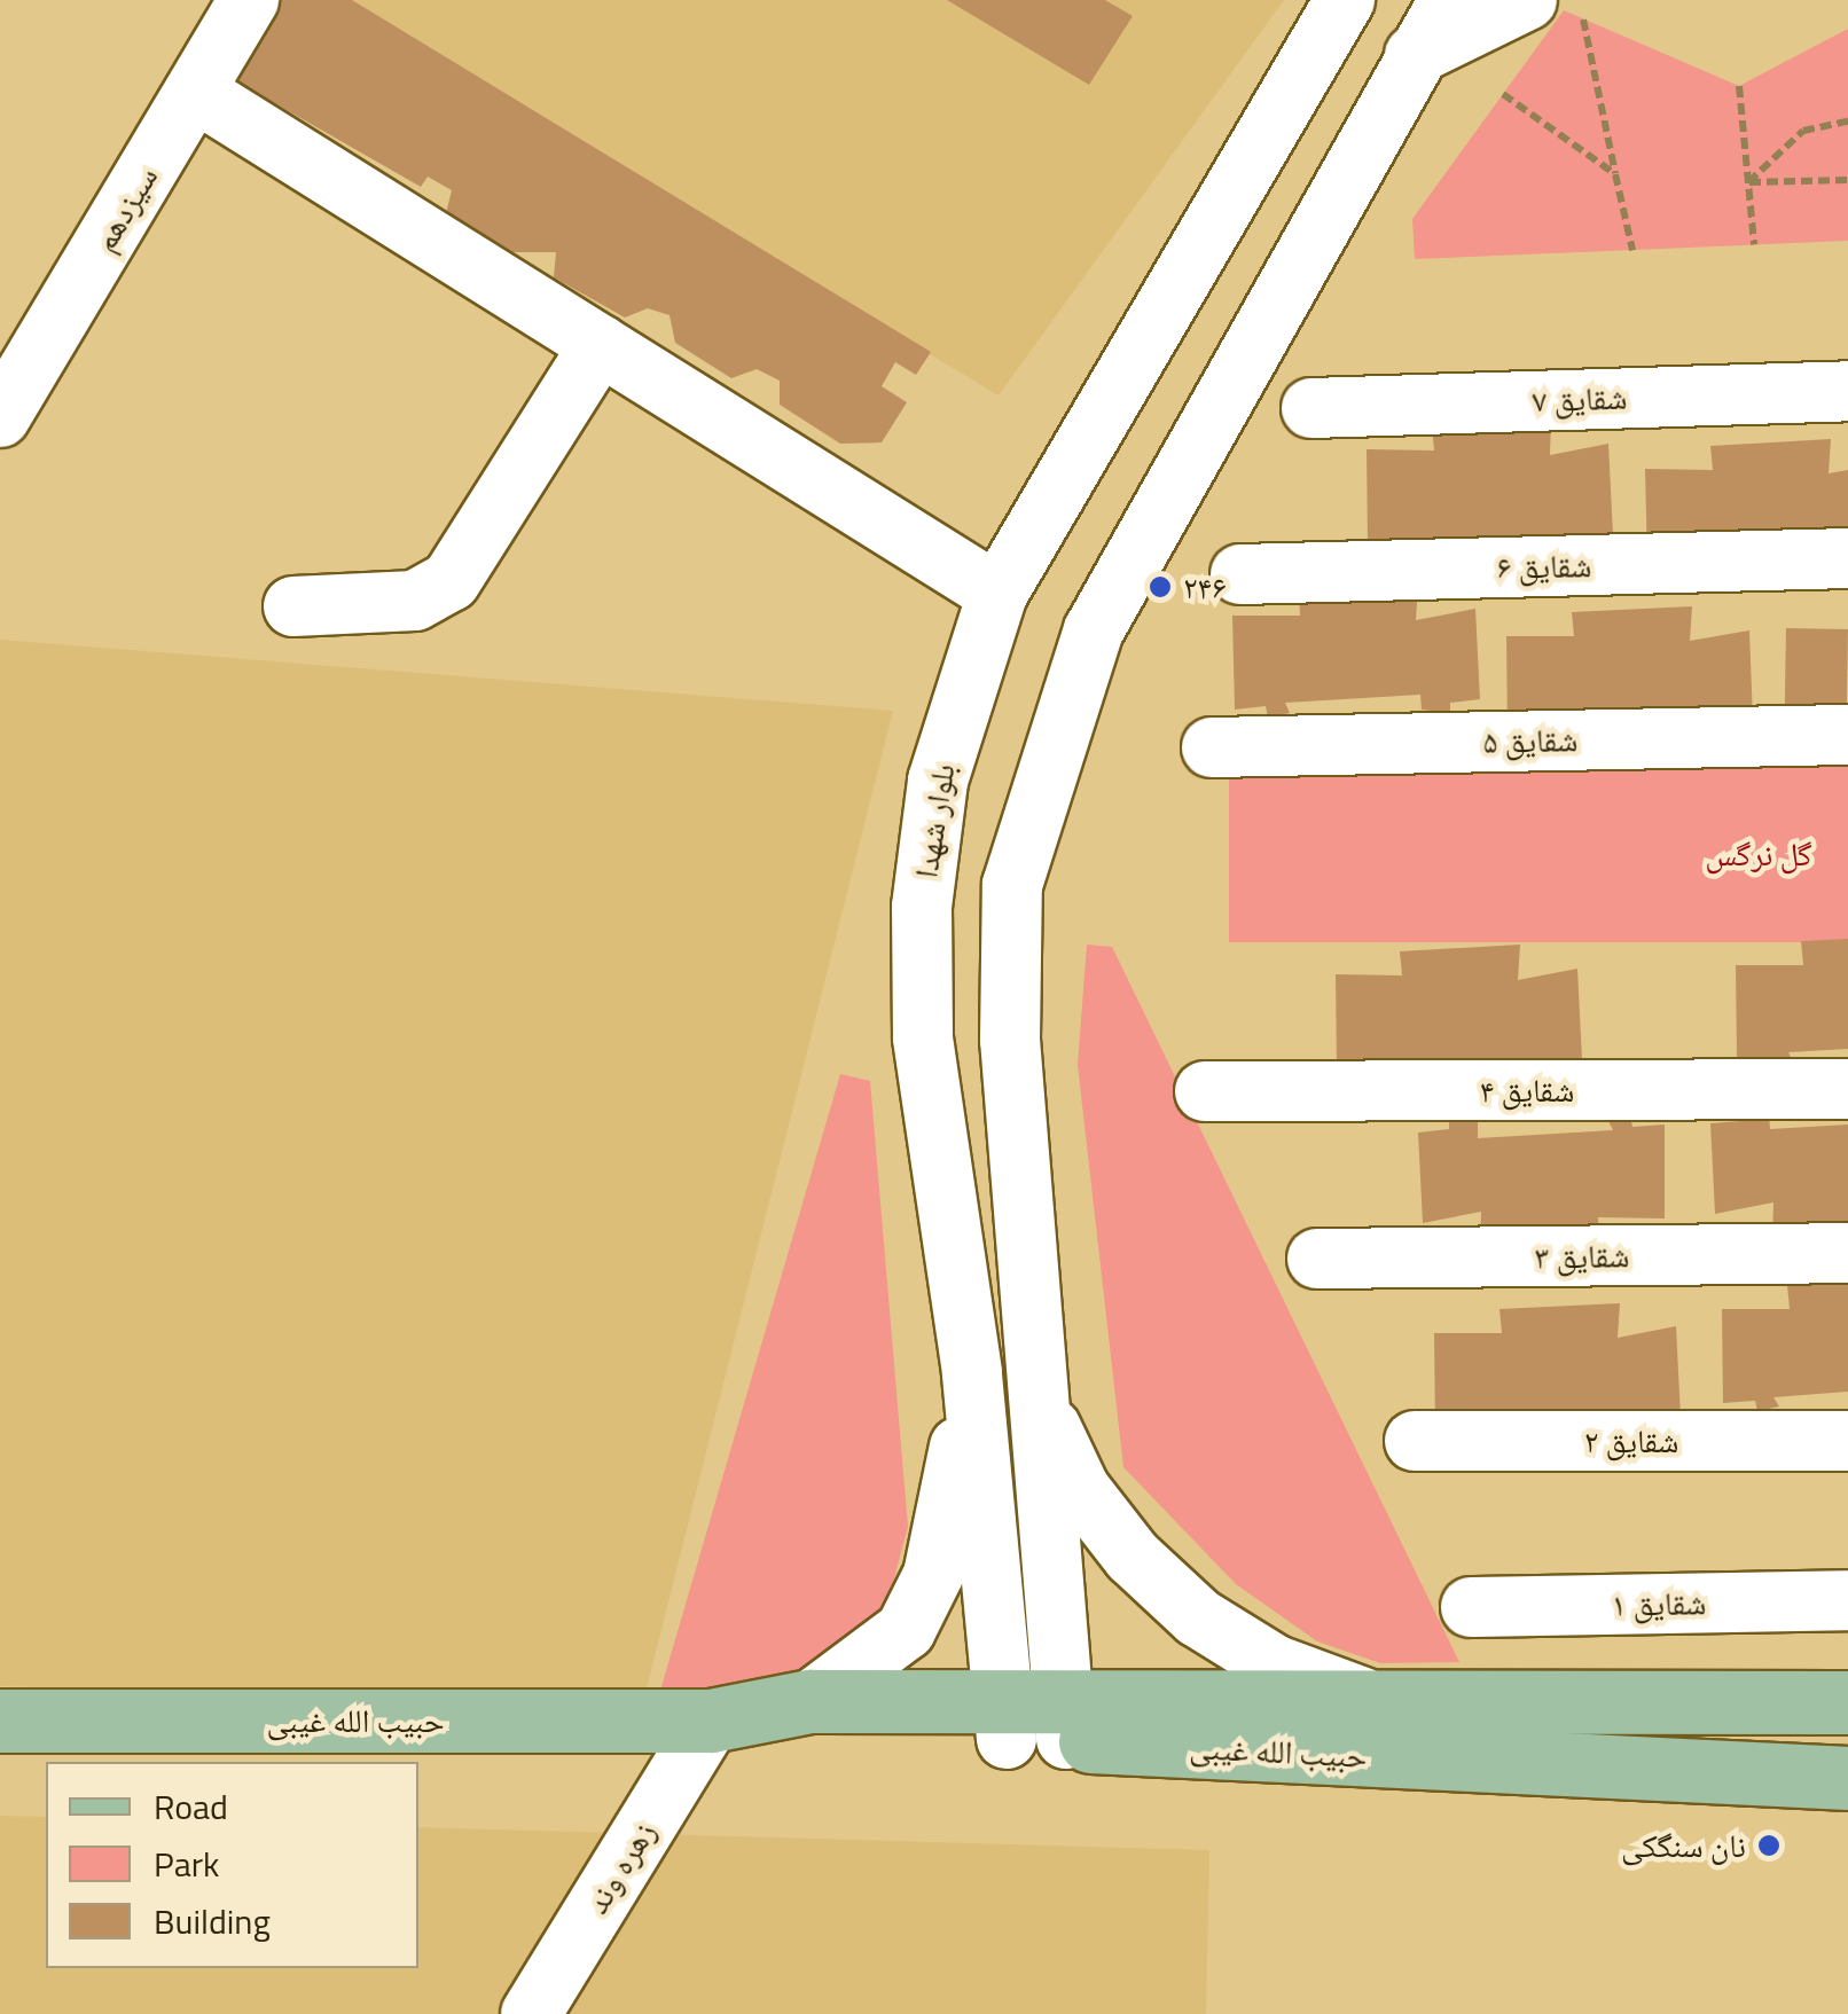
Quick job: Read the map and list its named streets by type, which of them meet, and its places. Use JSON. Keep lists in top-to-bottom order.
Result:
{
  "streets": {
    "main road": ["حبیب الله غیبی"],
    "street": [
      "سیزدهم",
      "شقایق ۷",
      "شقایق ۶",
      "شقایق ۵",
      "بلوار شهدا",
      "شقایق ۴",
      "شقایق ۳",
      "شقایق ۲",
      "شقایق ۱",
      "زهره وند"
    ]
  },
  "crossings": [
    ["بلوار شهدا", "حبیب الله غیبی"],
    ["حبیب الله غیبی", "زهره وند"]
  ],
  "parks": ["گل نرگس"],
  "places": ["۲۴۶", "نان سنگکی"],
  "legend": ["Road", "Park", "Building"]
}
